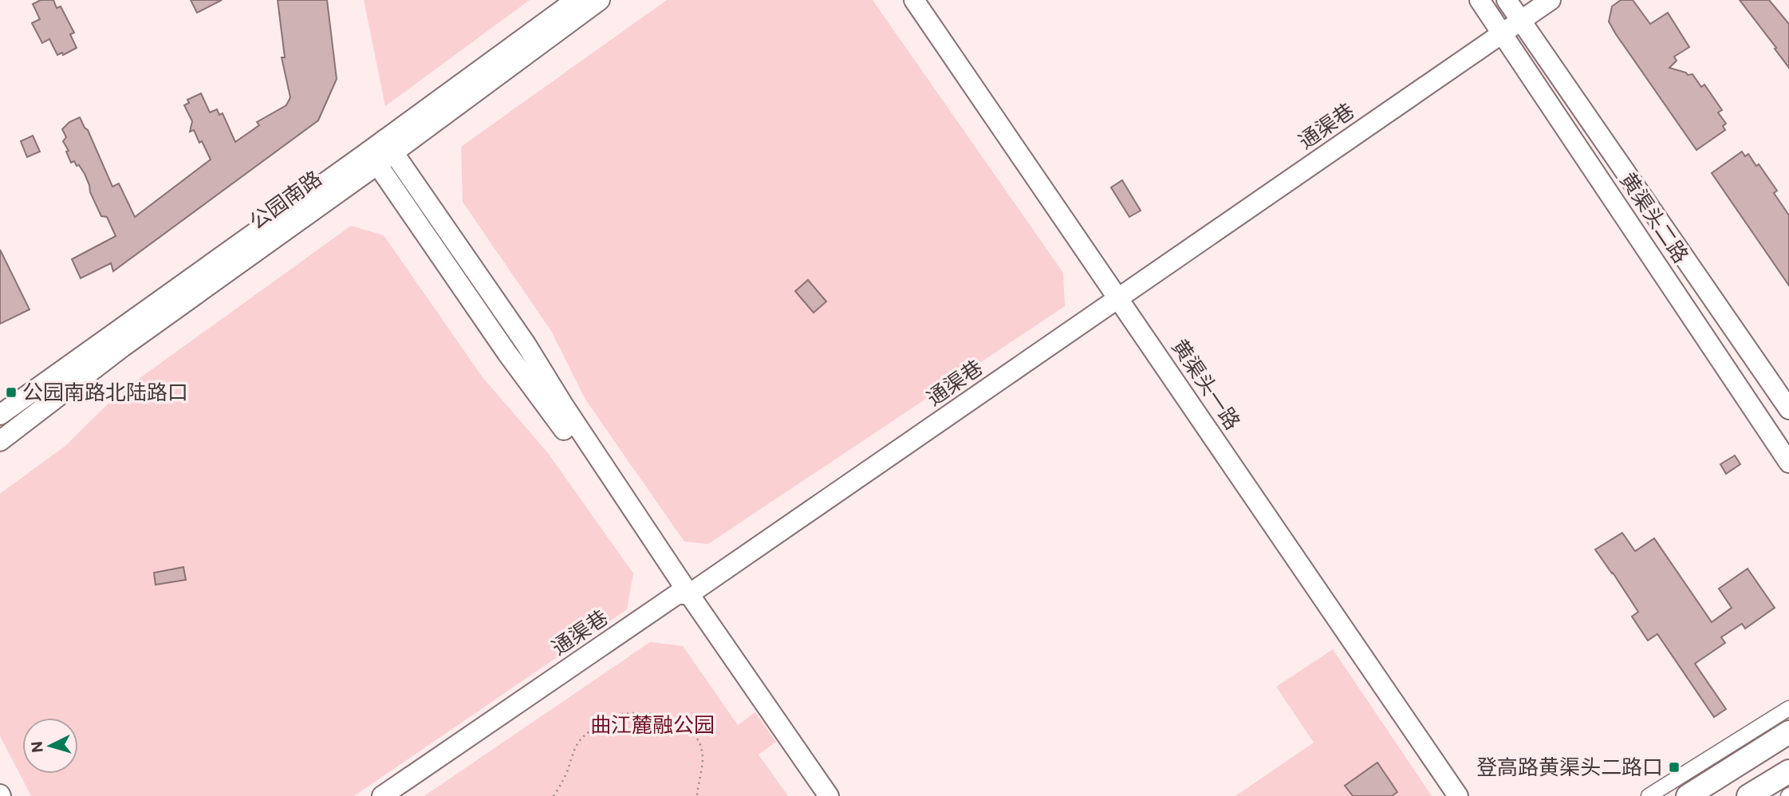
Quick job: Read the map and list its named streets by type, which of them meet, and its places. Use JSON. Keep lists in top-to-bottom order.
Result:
{
  "streets": {
    "street": [
      "通渠巷",
      "公园南路",
      "黄渠头二路",
      "黄渠头一路"
    ]
  },
  "crossings": [
    ["通渠巷", "黄渠头二路"],
    ["通渠巷", "黄渠头一路"]
  ],
  "parks": ["曲江麓融公园"],
  "places": {
    "transit": ["公园南路北陆路口", "登高路黄渠头二路口"]
  },
  "north": "left"
}
